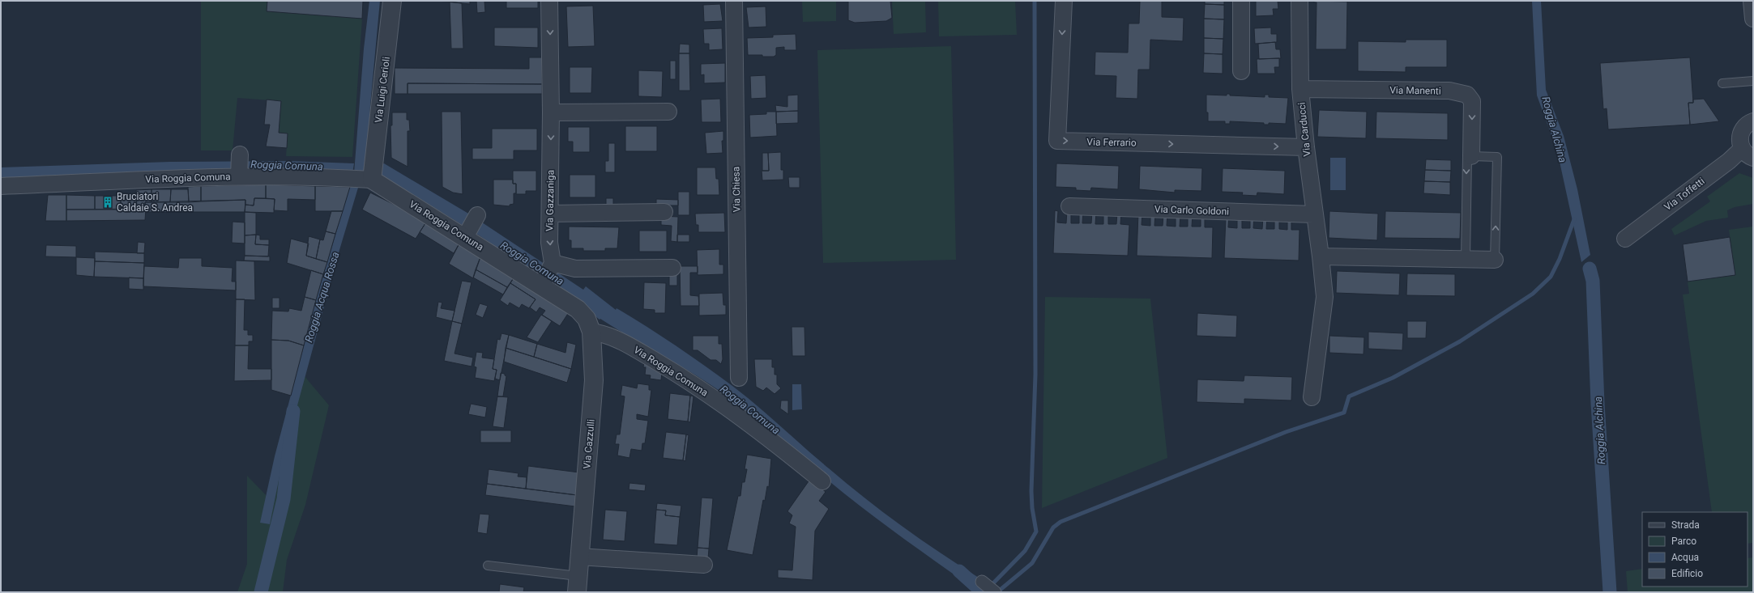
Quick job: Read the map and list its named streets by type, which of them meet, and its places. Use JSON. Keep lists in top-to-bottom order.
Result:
{
  "streets": {
    "street": [
      "Via Luigi Cerioli",
      "Via Manenti",
      "Via Carducci",
      "Via Ferrario",
      "Via Roggia Comuna",
      "Via Chiesa",
      "Via Toffetti",
      "Via Gazzaniga",
      "Via Carlo Goldoni",
      "Via Cazzulli"
    ]
  },
  "crossings": [
    ["Via Luigi Cerioli", "Via Roggia Comuna"],
    ["Via Manenti", "Via Carducci"],
    ["Via Carducci", "Via Ferrario"],
    ["Via Carducci", "Via Carlo Goldoni"],
    ["Via Roggia Comuna", "Via Cazzulli"]
  ],
  "one_way": ["Via Gazzaniga"],
  "water": ["Roggia Alchina", "Roggia Comuna", "Roggia Acqua Rossa"],
  "places": {
    "building": ["Bruciatori Caldaie S. Andrea"]
  },
  "legend": [
    "Strada",
    "Parco",
    "Acqua",
    "Edificio"
  ]
}
